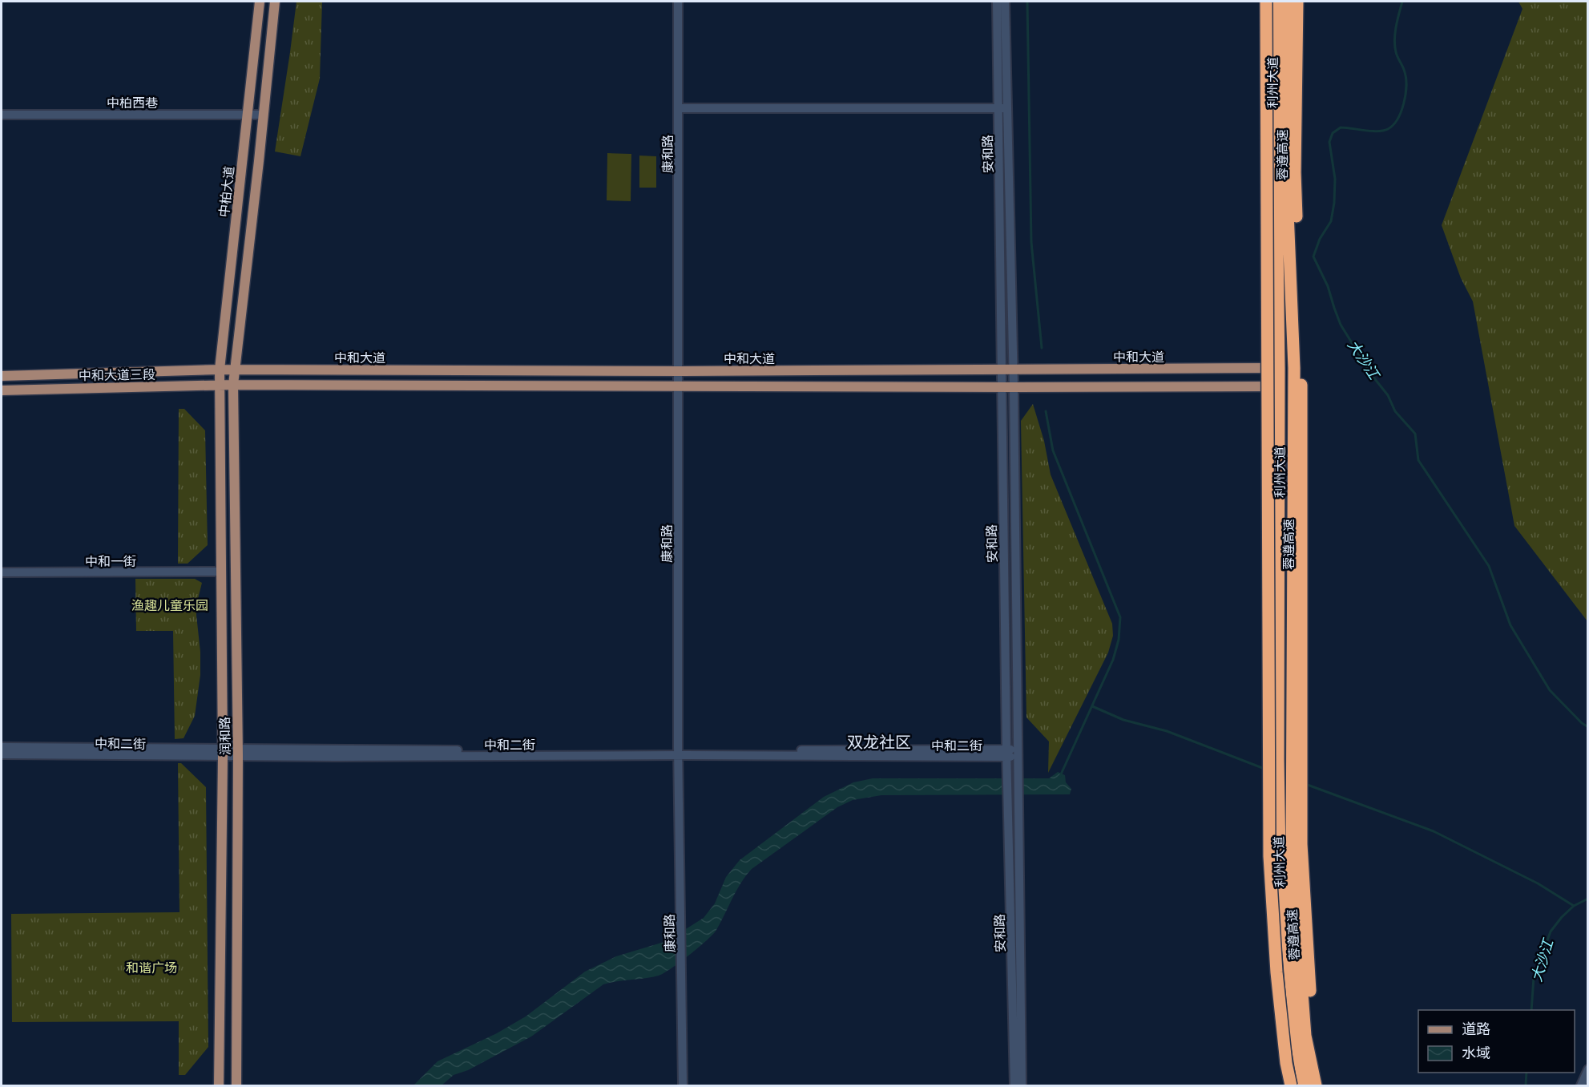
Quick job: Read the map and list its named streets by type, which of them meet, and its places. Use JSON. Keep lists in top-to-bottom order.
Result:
{
  "streets": {
    "highway": ["利州大道", "蓉遵高速"],
    "main road": [
      "中柏大道",
      "中和大道",
      "中和大道三段",
      "润和路"
    ],
    "street": [
      "中柏西巷",
      "康和路",
      "安和路",
      "中和一街",
      "中和二街"
    ]
  },
  "crossings": [
    ["利州大道", "中和大道"],
    ["中柏西巷", "中柏大道"],
    ["康和路", "中和大道"],
    ["康和路", "中和二街"],
    ["安和路", "中和大道"],
    ["安和路", "中和二街"],
    ["中柏大道", "中和大道"],
    ["中柏大道", "中和大道三段"],
    ["中柏大道", "润和路"],
    ["中和大道", "中和大道三段"],
    ["中和大道三段", "润和路"],
    ["中和一街", "润和路"],
    ["润和路", "中和二街"]
  ],
  "districts": ["双龙社区"],
  "water": ["大沙江"],
  "parks": ["渔趣儿童乐园", "和谐广场"],
  "legend": ["道路", "水域"]
}
